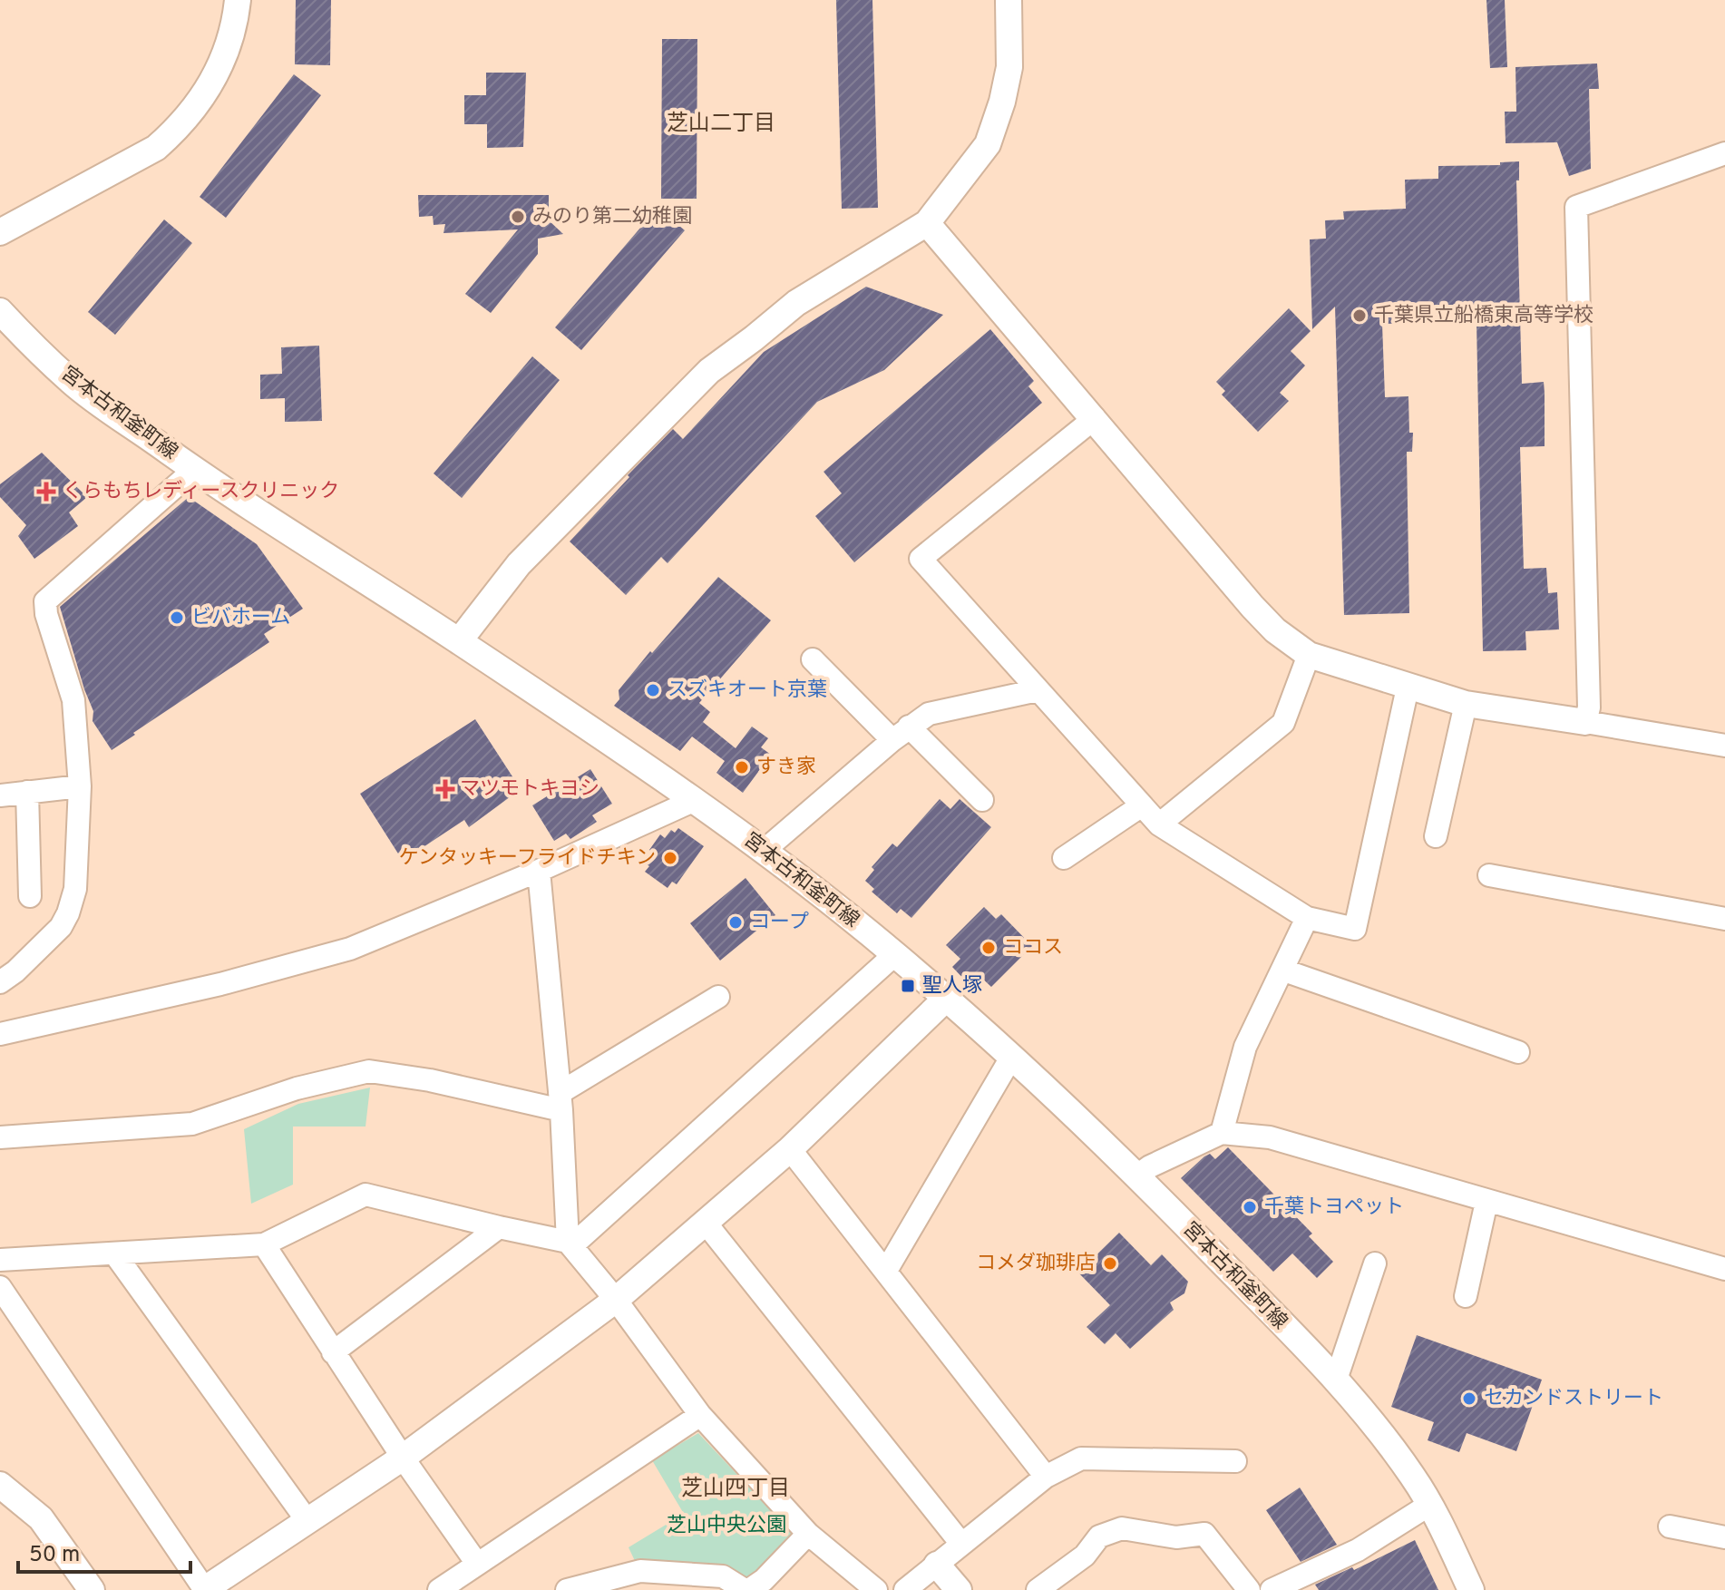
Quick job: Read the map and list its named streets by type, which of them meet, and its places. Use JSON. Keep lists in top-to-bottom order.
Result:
{
  "streets": {
    "street": ["宮本古和釜町線"]
  },
  "districts": ["芝山二丁目", "芝山四丁目"],
  "parks": ["芝山中央公園"],
  "places": {
    "other": [
      "みのり第二幼稚園",
      "千葉県立船橋東高等学校",
      "ビバホーム",
      "スズキオート京葉",
      "すき家",
      "ケンタッキーフライドチキン",
      "コープ",
      "ココス",
      "千葉トヨペット",
      "コメダ珈琲店",
      "セカンドストリート"
    ],
    "health": ["くらもちレディースクリニック", "マツモトキヨシ"],
    "transit": ["聖人塚"]
  },
  "scale_bar": "50 m"
}
